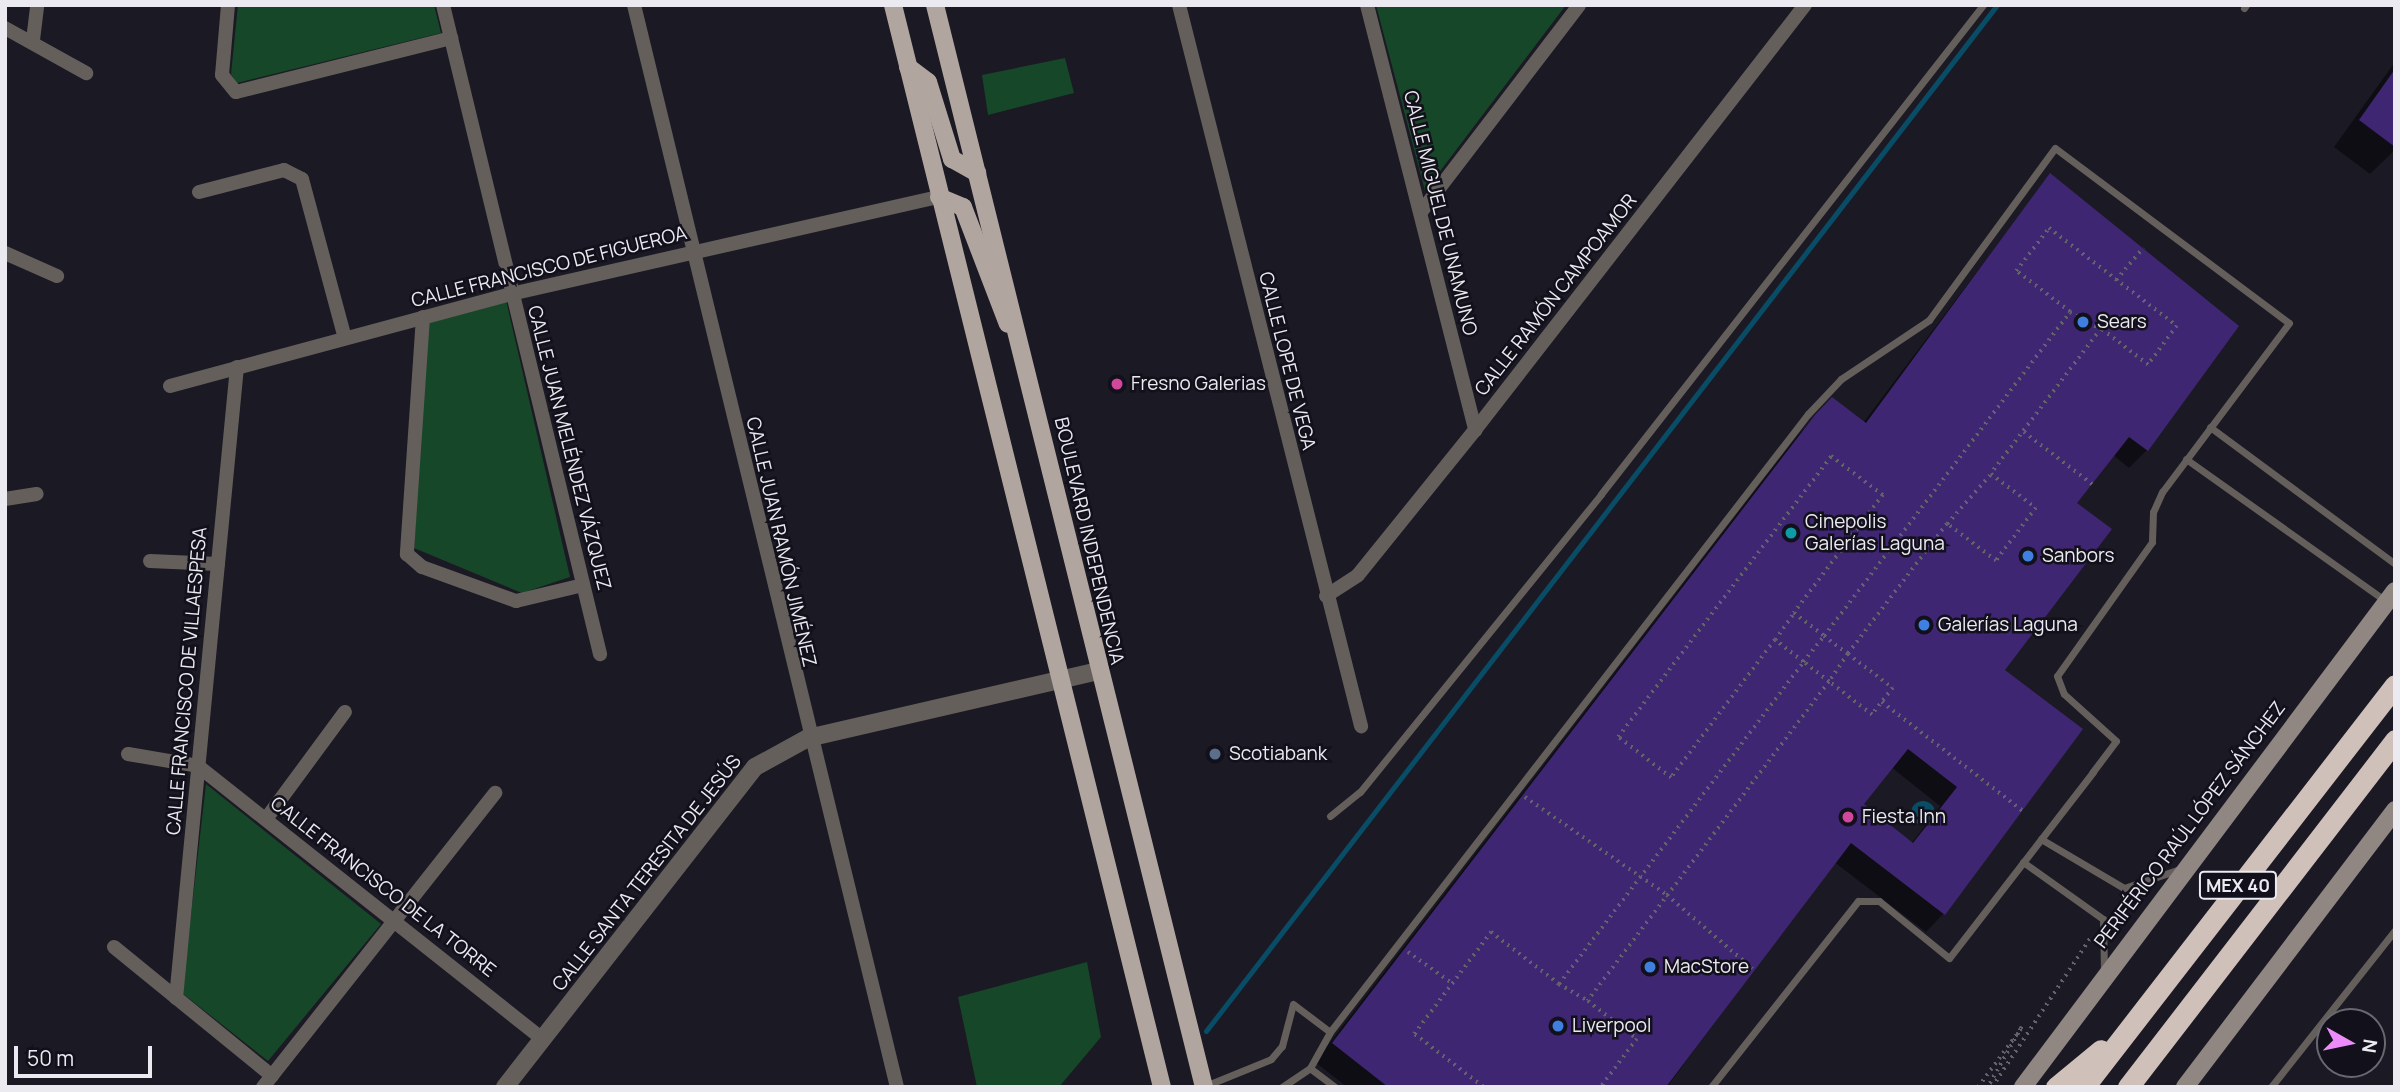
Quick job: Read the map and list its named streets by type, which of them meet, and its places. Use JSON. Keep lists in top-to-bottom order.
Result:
{
  "streets": {
    "highway": ["MEX 40"],
    "main road": ["BOULEVARD INDEPENDENCIA", "PERIFÉRICO RAÚL LÓPEZ SÁNCHEZ"],
    "street": [
      "CALLE MIGUEL DE UNAMUNO",
      "CALLE FRANCISCO DE FIGUEROA",
      "CALLE RAMÓN CAMPOAMOR",
      "CALLE LOPE DE VEGA",
      "CALLE JUAN MELÉNDEZ VÁZQUEZ",
      "CALLE JUAN RAMÓN JIMÉNEZ",
      "CALLE FRANCISCO DE VILLAESPESA",
      "CALLE SANTA TERESITA DE JESÚS",
      "CALLE FRANCISCO DE LA TORRE"
    ]
  },
  "crossings": [
    ["CALLE MIGUEL DE UNAMUNO", "CALLE RAMÓN CAMPOAMOR"],
    ["CALLE FRANCISCO DE FIGUEROA", "CALLE JUAN MELÉNDEZ VÁZQUEZ"],
    ["CALLE FRANCISCO DE FIGUEROA", "CALLE JUAN RAMÓN JIMÉNEZ"],
    ["CALLE FRANCISCO DE FIGUEROA", "CALLE FRANCISCO DE VILLAESPESA"],
    ["CALLE RAMÓN CAMPOAMOR", "CALLE LOPE DE VEGA"],
    ["BOULEVARD INDEPENDENCIA", "CALLE SANTA TERESITA DE JESÚS"],
    ["CALLE JUAN RAMÓN JIMÉNEZ", "CALLE SANTA TERESITA DE JESÚS"],
    ["CALLE FRANCISCO DE VILLAESPESA", "CALLE FRANCISCO DE LA TORRE"],
    ["CALLE SANTA TERESITA DE JESÚS", "CALLE FRANCISCO DE LA TORRE"]
  ],
  "places": [
    "Sears",
    "Fresno Galerias",
    "Cinepolis Galerías Laguna",
    "Sanbors",
    "Galerías Laguna",
    "Scotiabank",
    "Fiesta Inn",
    "MacStore",
    "Liverpool"
  ],
  "scale_bar": "50 m",
  "north": "right"
}
